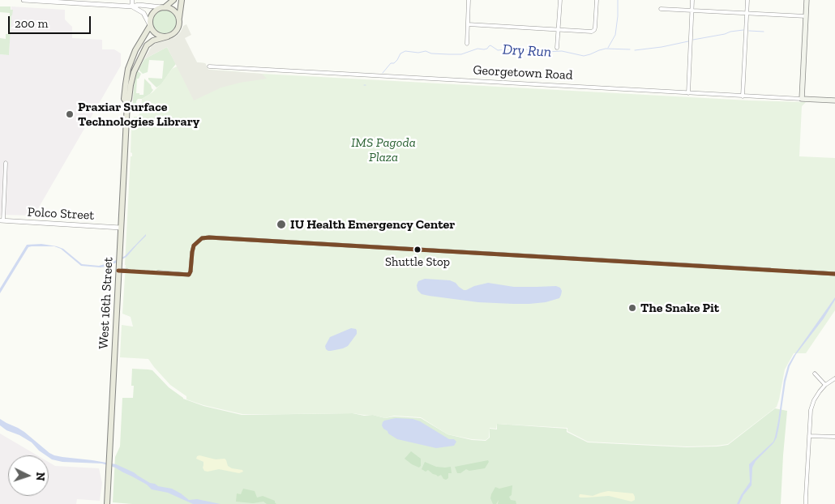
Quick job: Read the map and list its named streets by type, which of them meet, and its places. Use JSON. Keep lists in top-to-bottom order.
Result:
{
  "streets": {
    "main road": ["Georgetown Road", "West 16th Street"],
    "street": ["Polco Street"]
  },
  "crossings": [
    ["Polco Street", "West 16th Street"]
  ],
  "water": ["Dry Run"],
  "parks": ["IMS Pagoda Plaza"],
  "places": [
    "Praxiar Surface Technologies Library",
    "IU Health Emergency Center",
    "Shuttle Stop",
    "The Snake Pit"
  ],
  "scale_bar": "200 m",
  "north": "right"
}
